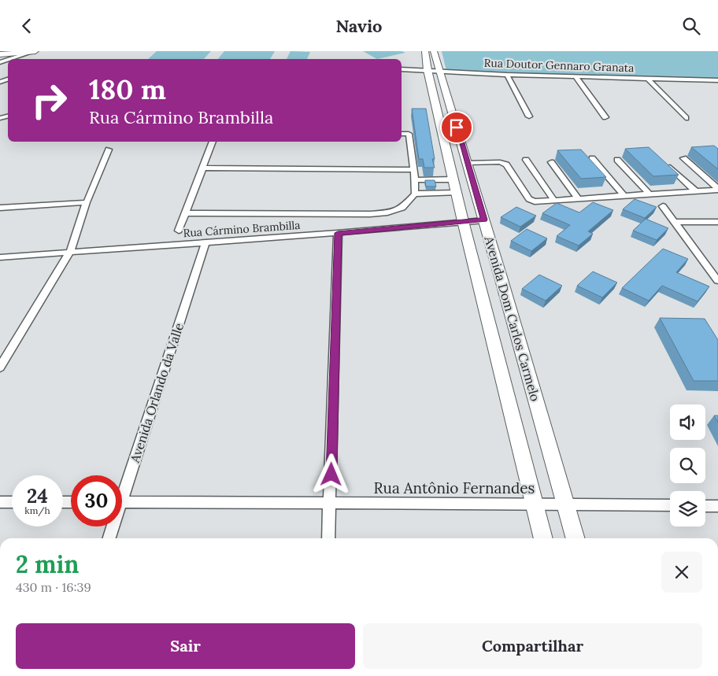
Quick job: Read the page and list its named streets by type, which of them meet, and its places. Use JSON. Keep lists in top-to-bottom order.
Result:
{
  "streets": {
    "street": [
      "Rua Doutor Gennaro Granata",
      "Rua Cármino Brambilla",
      "Avenida Dom Carlos Carmelo",
      "Avenida Orlando da Valle",
      "Rua Antônio Fernandes"
    ]
  },
  "crossings": [
    ["Rua Doutor Gennaro Granata", "Avenida Dom Carlos Carmelo"],
    ["Rua Cármino Brambilla", "Avenida Dom Carlos Carmelo"],
    ["Rua Cármino Brambilla", "Avenida Orlando da Valle"],
    ["Avenida Dom Carlos Carmelo", "Rua Antônio Fernandes"]
  ],
  "page": {
    "header": "Navio",
    "turn": ["180 m", "Rua Cármino Brambilla"],
    "speed": "24 km/h",
    "limit": "30",
    "heading": ["2 min", "430 m · 16:39"],
    "buttons": ["Sair", "Compartilhar"]
  }
}
